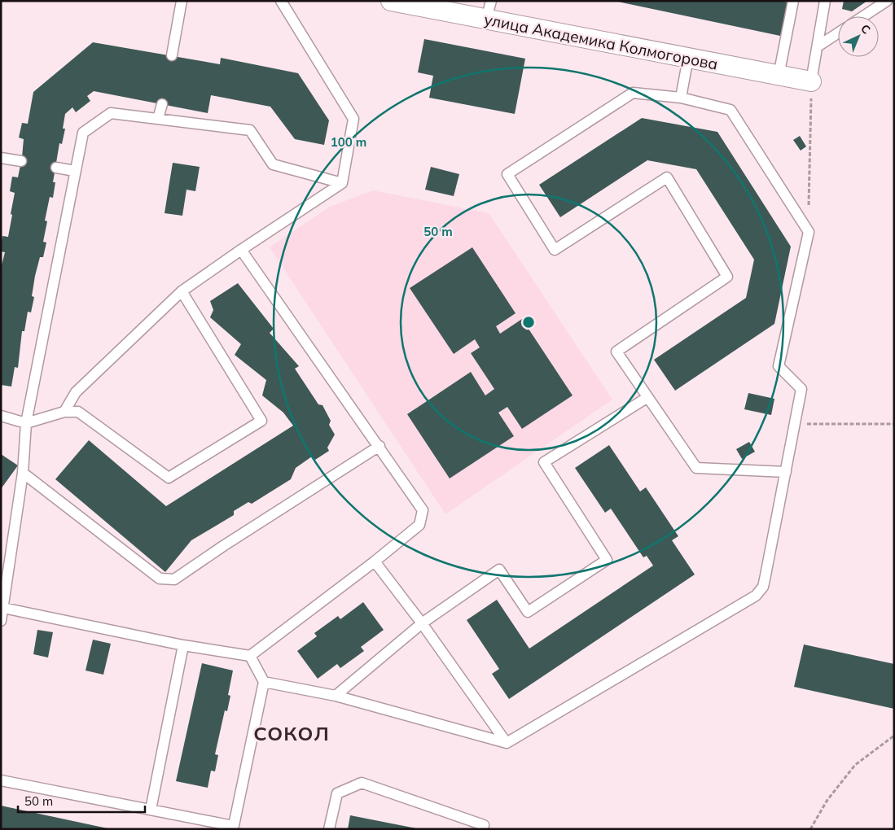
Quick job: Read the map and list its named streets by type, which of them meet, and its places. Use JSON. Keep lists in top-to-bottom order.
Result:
{
  "streets": {
    "street": ["улица Академика Колмогорова"]
  },
  "districts": ["СОКОЛ"],
  "scale_bar": "50 m",
  "north": "top right",
  "rings": ["100 m", "50 m"]
}
